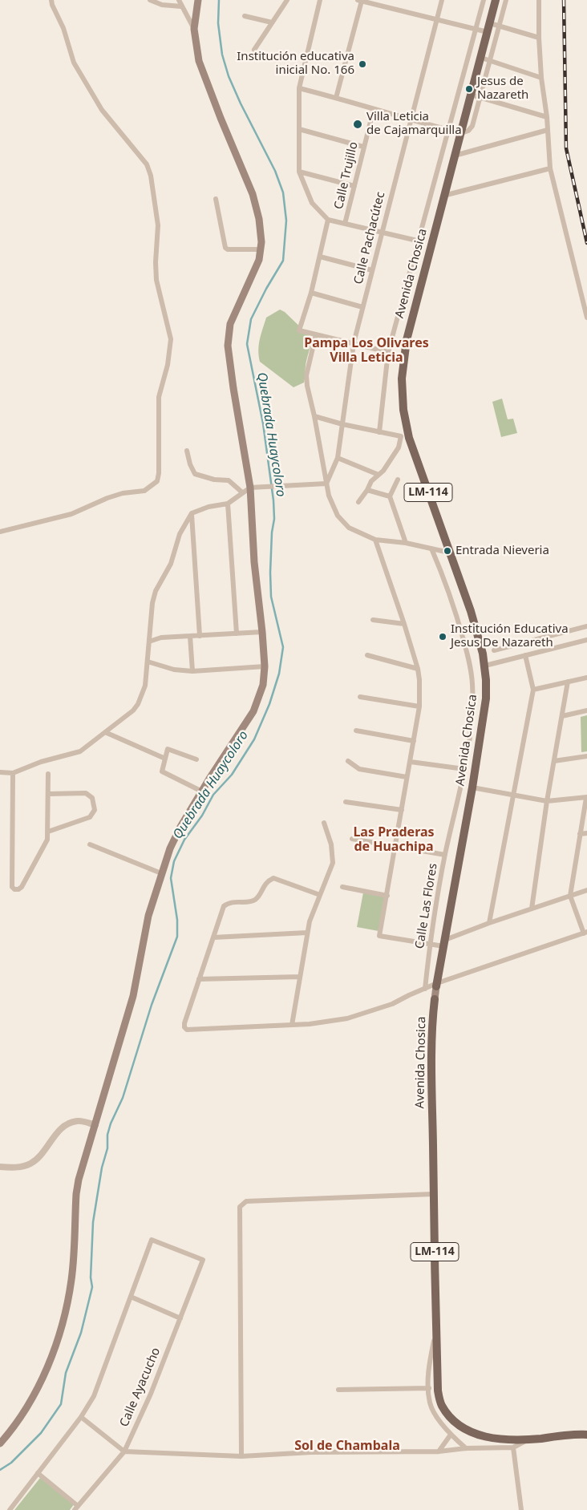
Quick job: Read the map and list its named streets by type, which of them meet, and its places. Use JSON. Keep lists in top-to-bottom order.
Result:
{
  "streets": {
    "main road": ["Avenida Chosica", "LM-114"],
    "street": [
      "Calle Trujillo",
      "Calle Pachacútec",
      "Calle Las Flores",
      "Calle Ayacucho"
    ]
  },
  "crossings": [
    ["Avenida Chosica", "LM-114"]
  ],
  "districts": ["Pampa Los Olivares Villa Leticia", "Las Praderas de Huachipa", "Sol de Chambala"],
  "water": ["Quebrada Huaycoloro"],
  "places": [
    "Institución educativa inicial No. 166",
    "Jesus de Nazareth",
    "Villa Leticia de Cajamarquilla",
    "Entrada Nieveria",
    "Institución Educativa Jesus De Nazareth"
  ]
}
